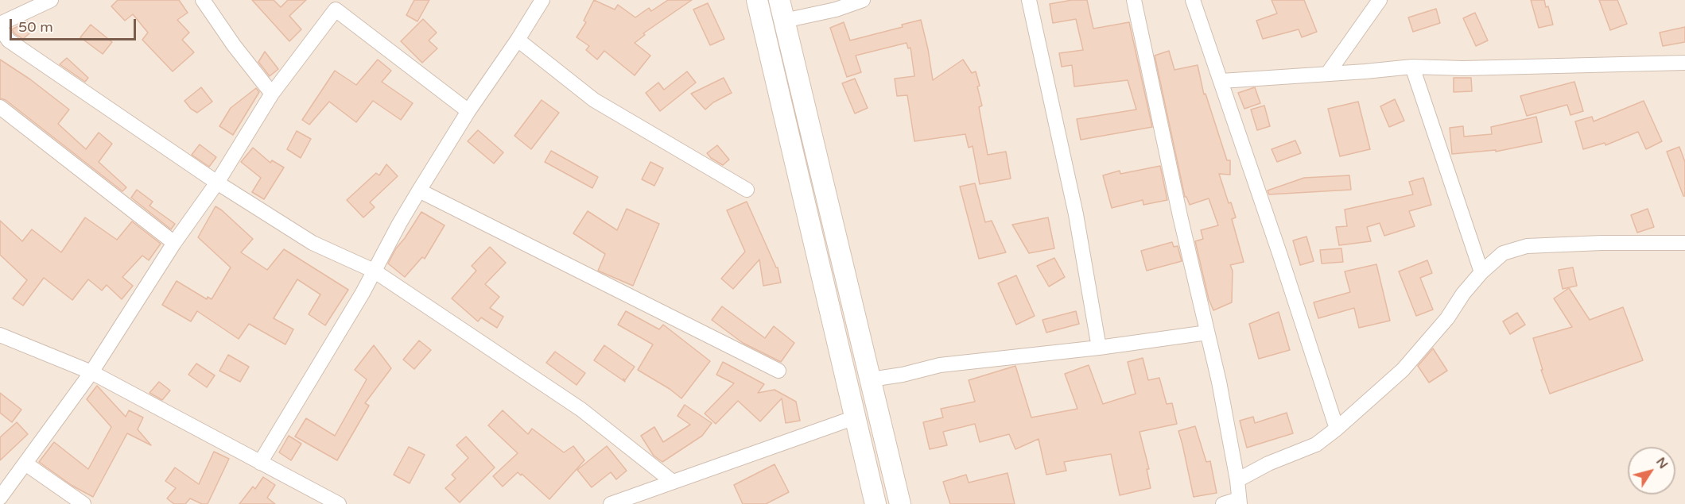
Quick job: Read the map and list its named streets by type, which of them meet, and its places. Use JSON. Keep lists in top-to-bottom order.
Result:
{
  "scale_bar": "50 m",
  "north": "top right"
}
